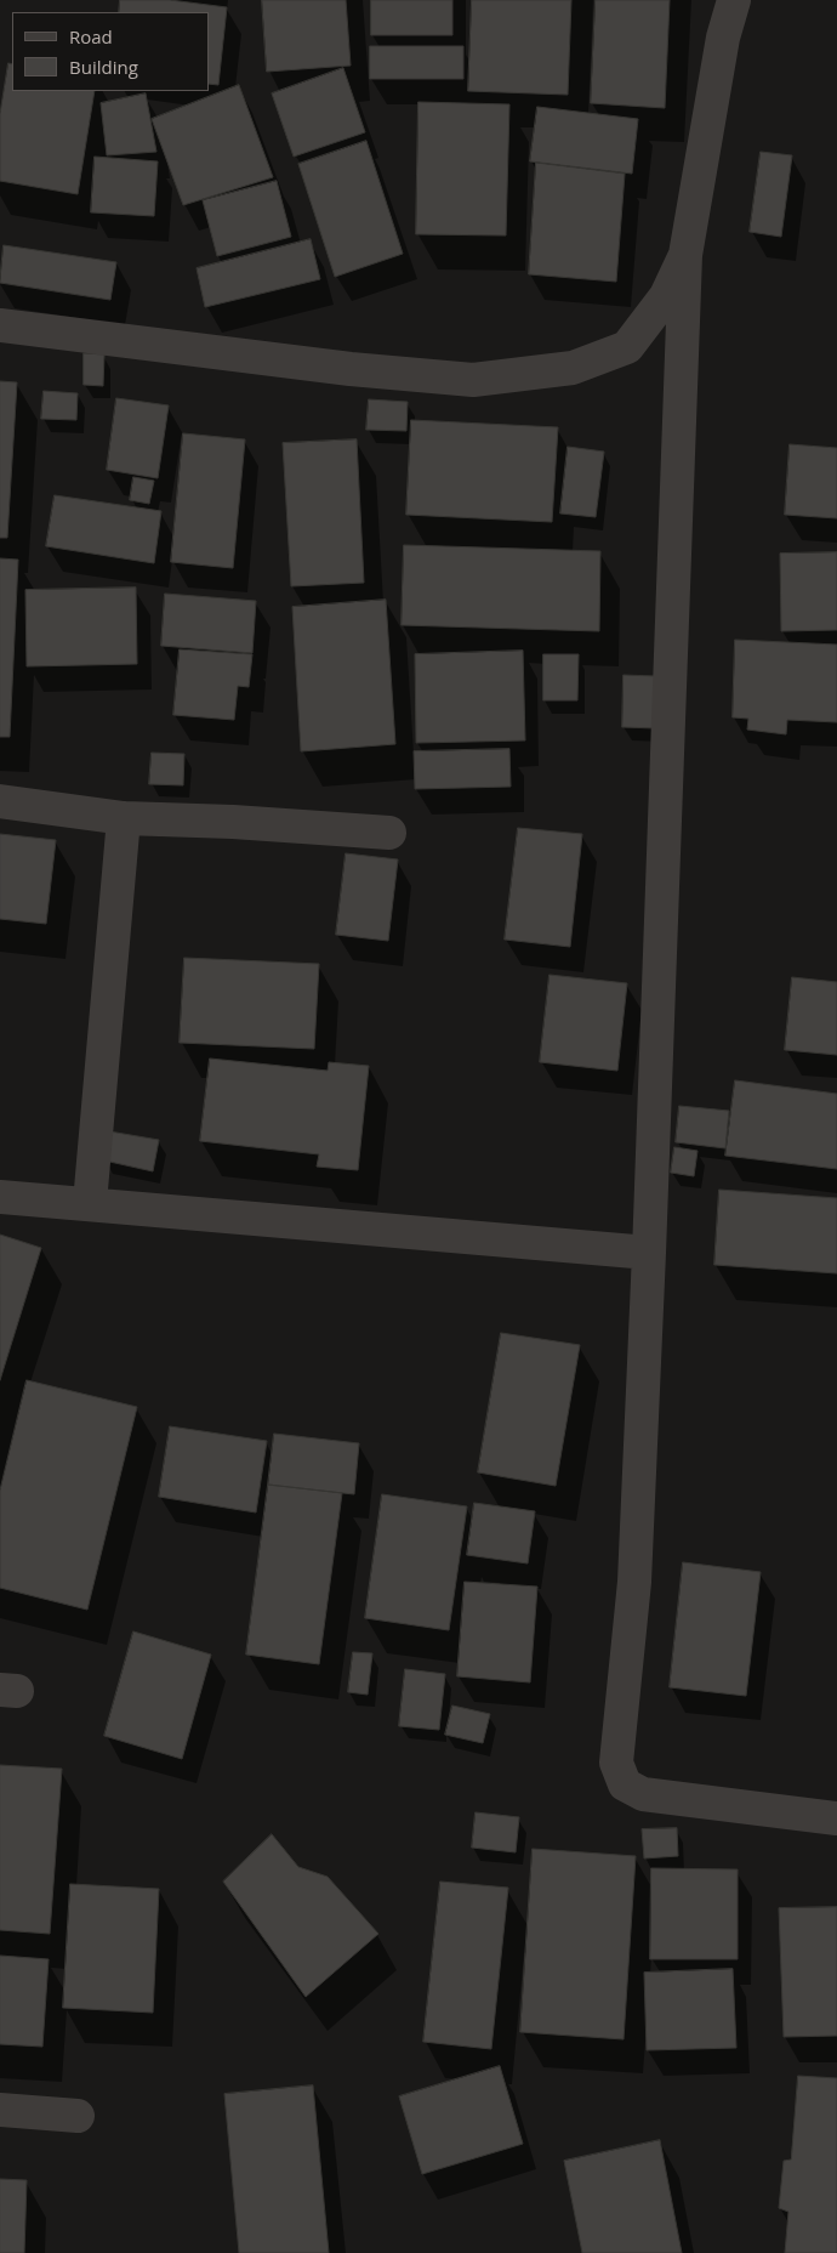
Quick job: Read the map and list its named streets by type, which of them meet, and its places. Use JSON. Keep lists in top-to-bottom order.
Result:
{
  "legend": ["Road", "Building"]
}
